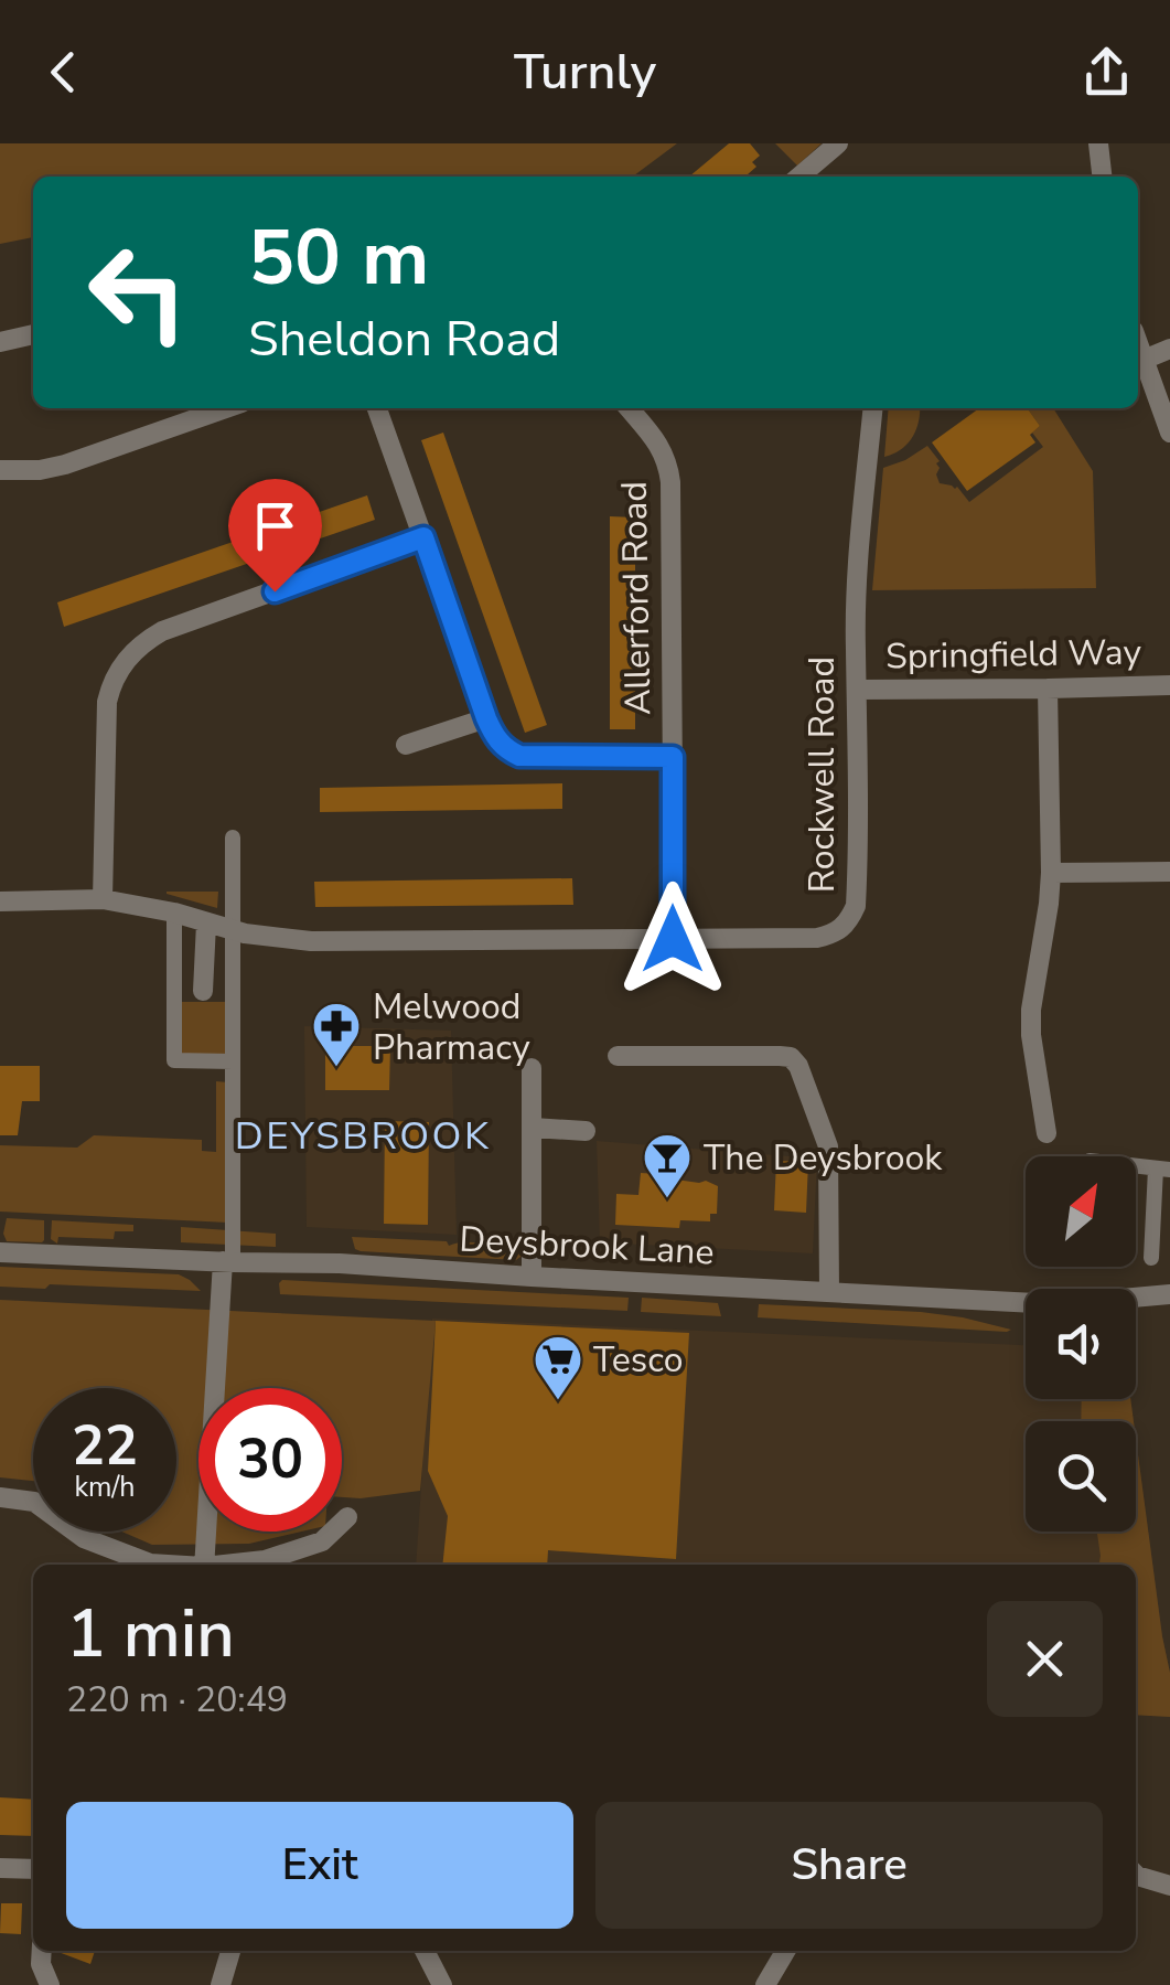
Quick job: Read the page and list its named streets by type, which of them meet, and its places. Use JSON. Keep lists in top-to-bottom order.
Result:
{
  "streets": {
    "street": [
      "Allerford Road",
      "Springfield Way",
      "Rockwell Road",
      "Deysbrook Lane"
    ]
  },
  "crossings": [
    ["Allerford Road", "Rockwell Road"],
    ["Springfield Way", "Rockwell Road"]
  ],
  "districts": ["DEYSBROOK"],
  "places": {
    "pharmacy": ["Melwood Pharmacy"],
    "bar": ["The Deysbrook"],
    "supermarket": ["Tesco"]
  },
  "north": "top right",
  "page": {
    "header": "Turnly",
    "turn": ["50 m", "Sheldon Road"],
    "speed": "22 km/h",
    "limit": "30",
    "heading": ["1 min", "220 m · 20:49"],
    "buttons": ["Exit", "Share"]
  }
}
